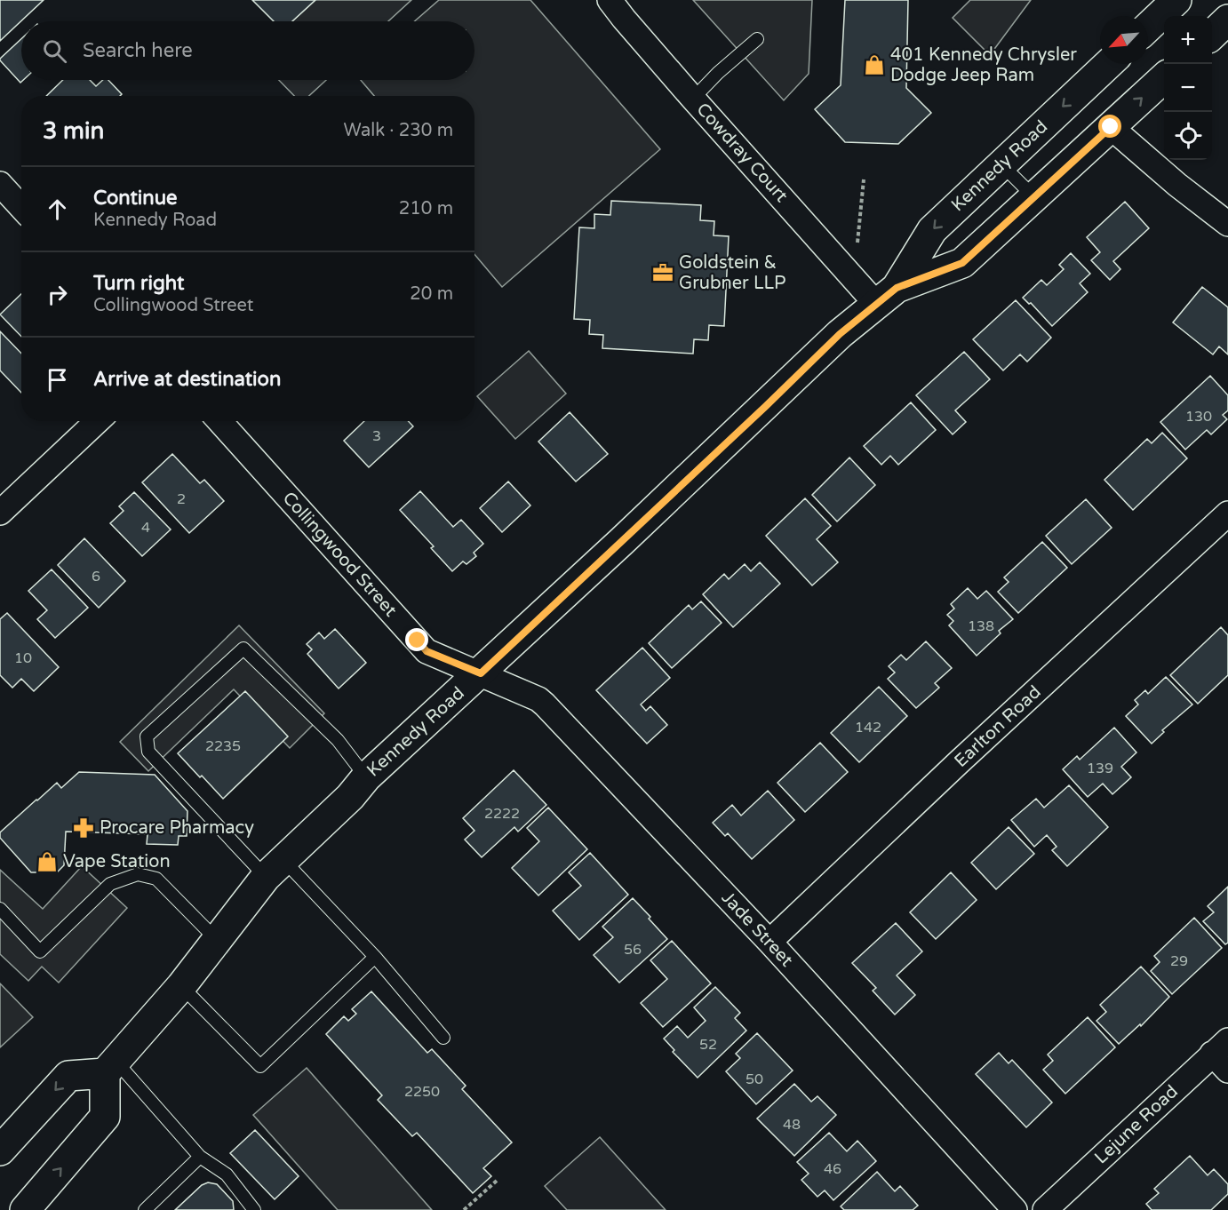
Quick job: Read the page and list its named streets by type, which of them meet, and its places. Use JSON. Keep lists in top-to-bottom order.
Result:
{
  "streets": {
    "main road": ["Kennedy Road"],
    "street": [
      "Cowdray Court",
      "Collingwood Street",
      "Earlton Road",
      "Jade Street",
      "Lejune Road"
    ]
  },
  "crossings": [
    ["Cowdray Court", "Kennedy Road"],
    ["Kennedy Road", "Collingwood Street"],
    ["Kennedy Road", "Jade Street"],
    ["Collingwood Street", "Jade Street"],
    ["Earlton Road", "Jade Street"]
  ],
  "places": {
    "shop": ["401 Kennedy Chrysler Dodge Jeep Ram", "Vape Station"],
    "office": ["Goldstein & Grubner LLP"],
    "pharmacy": ["Procare Pharmacy"]
  },
  "house_numbers": [
    "130",
    "3",
    "2",
    "4",
    "6",
    "138",
    "10",
    "142",
    "2235",
    "139",
    "2222",
    "56",
    "29",
    "52",
    "50",
    "2250",
    "48",
    "46"
  ],
  "north": "bottom left",
  "page": {
    "map_buttons": ["+", "−"],
    "search": "Search here",
    "heading": ["3 min", "Walk · 230 m"],
    "list": [
      ["Continue", "Kennedy Road", "210 m"],
      ["Turn right", "Collingwood Street", "20 m"],
      "Arrive at destination"
    ]
  }
}
